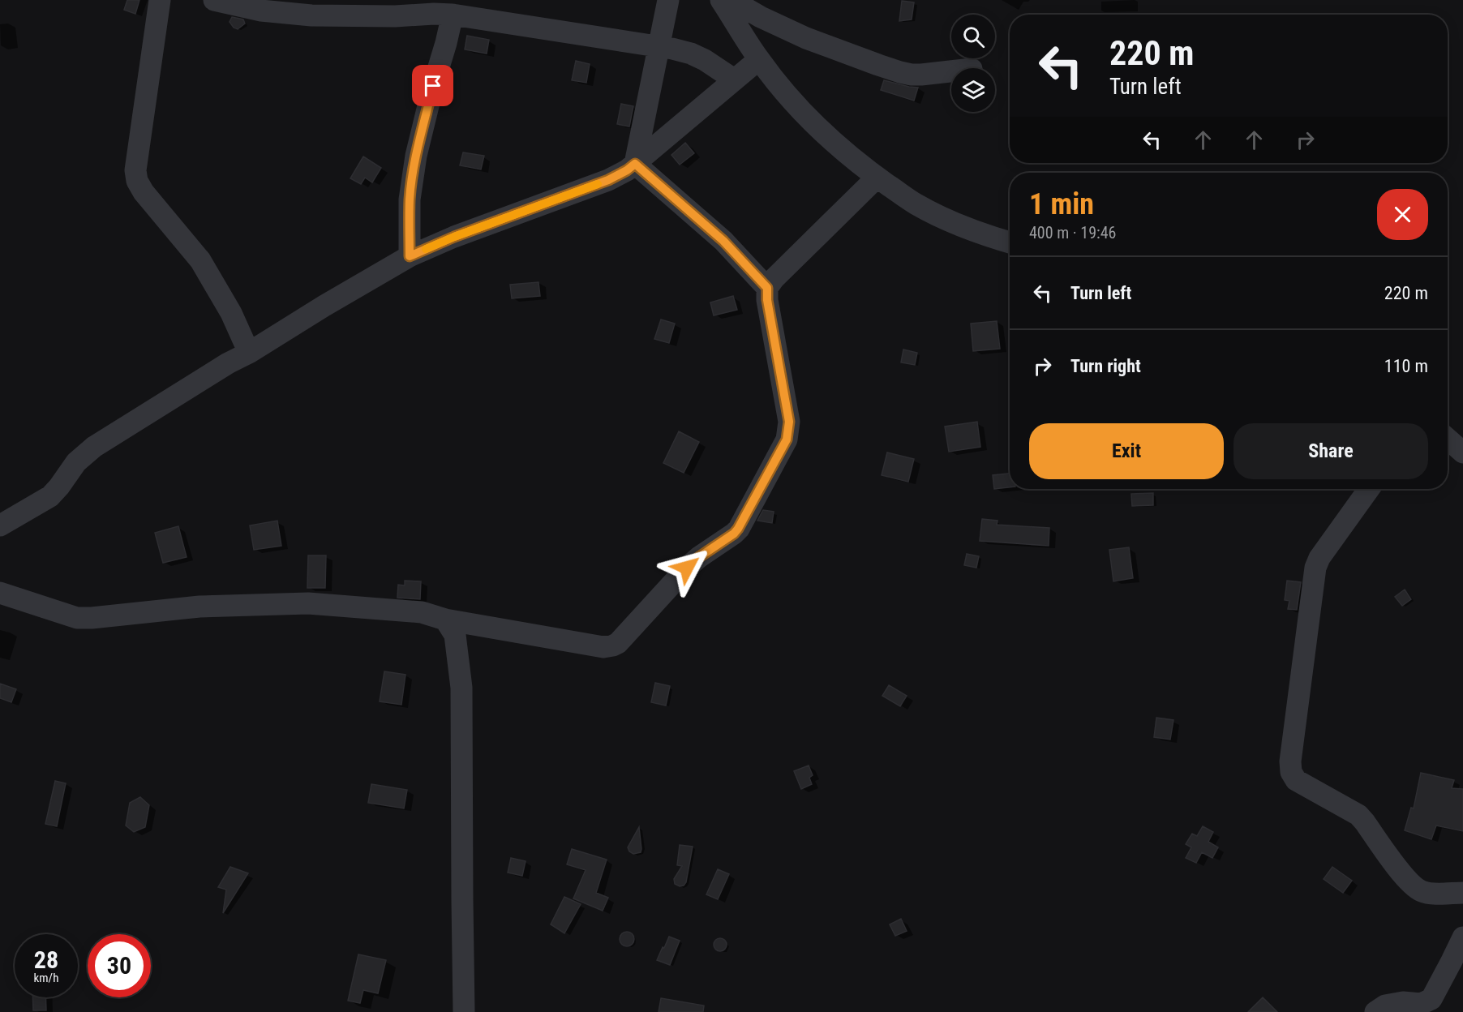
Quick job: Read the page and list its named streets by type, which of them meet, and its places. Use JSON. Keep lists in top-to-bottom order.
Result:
{
  "page": {
    "turn": ["220 m", "Turn left"],
    "heading": ["1 min", "400 m · 19:46"],
    "list": [
      {
        "name": "Turn left",
        "value": "220 m"
      },
      {
        "name": "Turn right",
        "value": "110 m"
      }
    ],
    "buttons": ["Exit", "Share"],
    "speed": "28 km/h",
    "limit": "30"
  }
}
